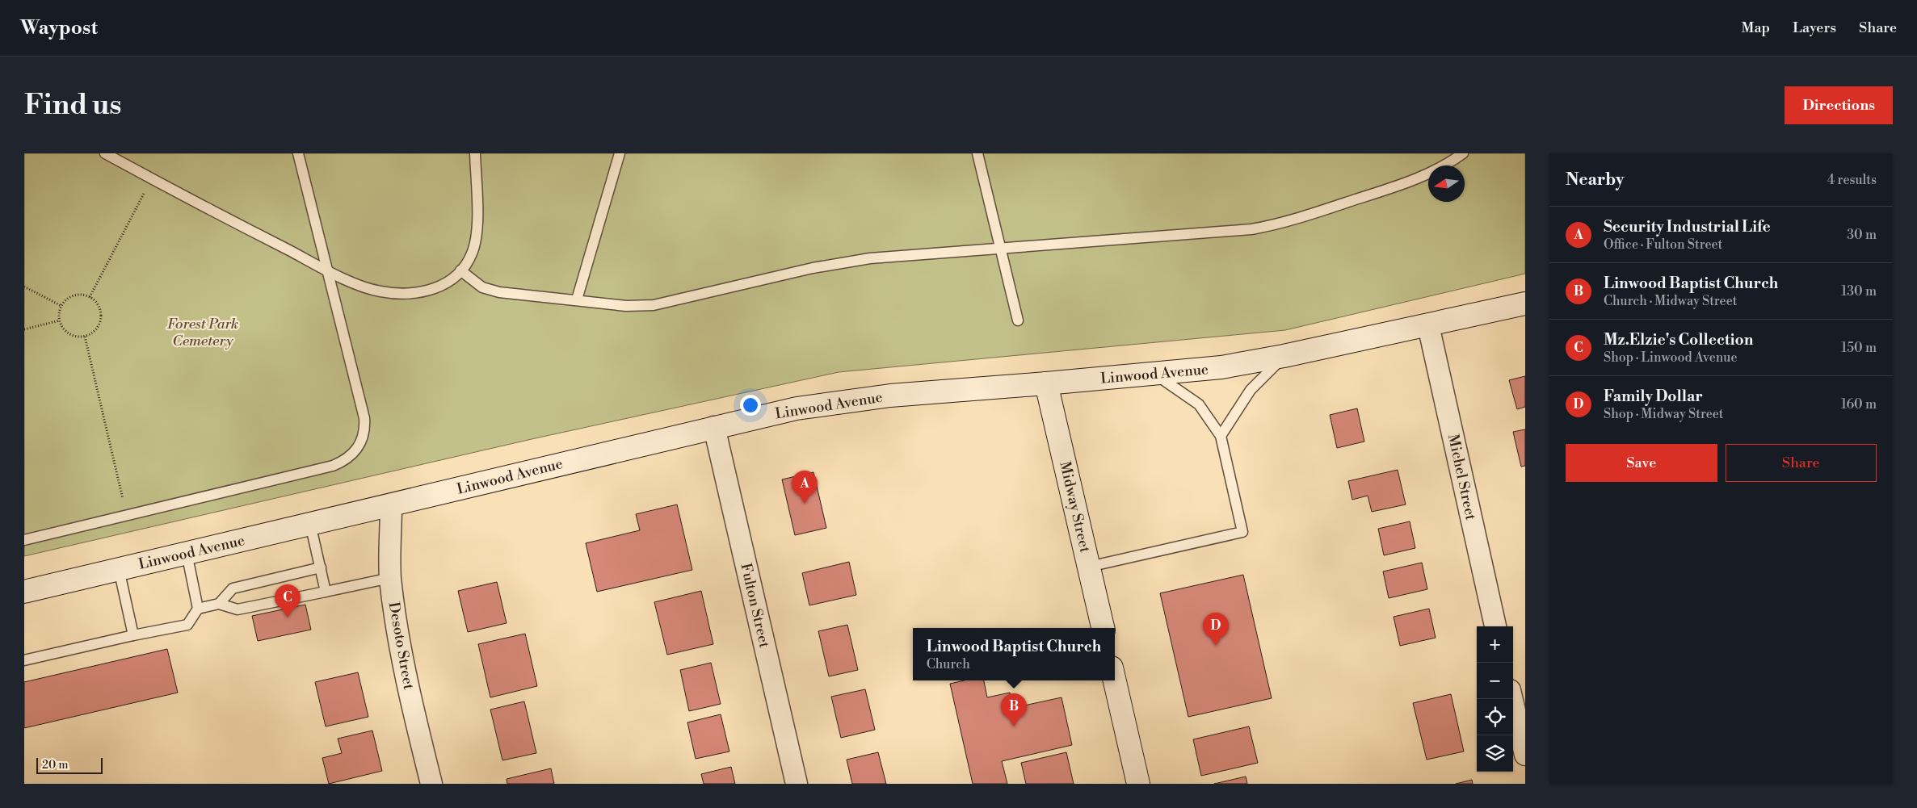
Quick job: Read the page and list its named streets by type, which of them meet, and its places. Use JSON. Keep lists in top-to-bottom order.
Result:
{
  "streets": {
    "main road": ["Linwood Avenue", "Midway Street"],
    "street": ["Michel Street", "Fulton Street", "Desoto Street"]
  },
  "crossings": [
    ["Linwood Avenue", "Michel Street"],
    ["Linwood Avenue", "Midway Street"],
    ["Linwood Avenue", "Fulton Street"],
    ["Linwood Avenue", "Desoto Street"]
  ],
  "parks": ["Forest Park Cemetery"],
  "scale_bar": "20 m",
  "north": "left",
  "page": {
    "header": "Waypost",
    "nav": ["Map", "Layers", "Share"],
    "buttons": [
      "Directions",
      ["Save", "Share"]
    ],
    "title": "Find us",
    "heading": ["Nearby", "4 results"],
    "list": [
      {
        "mark": "A",
        "name": "Security Industrial Life",
        "note": "Office · Fulton Street",
        "value": "30 m"
      },
      {
        "mark": "B",
        "name": "Linwood Baptist Church",
        "note": "Church · Midway Street",
        "value": "130 m"
      },
      {
        "mark": "C",
        "name": "Mz.Elzie's Collection",
        "note": "Shop · Linwood Avenue",
        "value": "150 m"
      },
      {
        "mark": "D",
        "name": "Family Dollar",
        "note": "Shop · Midway Street",
        "value": "160 m"
      }
    ],
    "pins": [
      "A",
      "C",
      "D",
      "B"
    ],
    "map_buttons": ["+", "−"],
    "popup": ["Linwood Baptist Church", "Church"],
    "scale": "20 m"
  }
}
